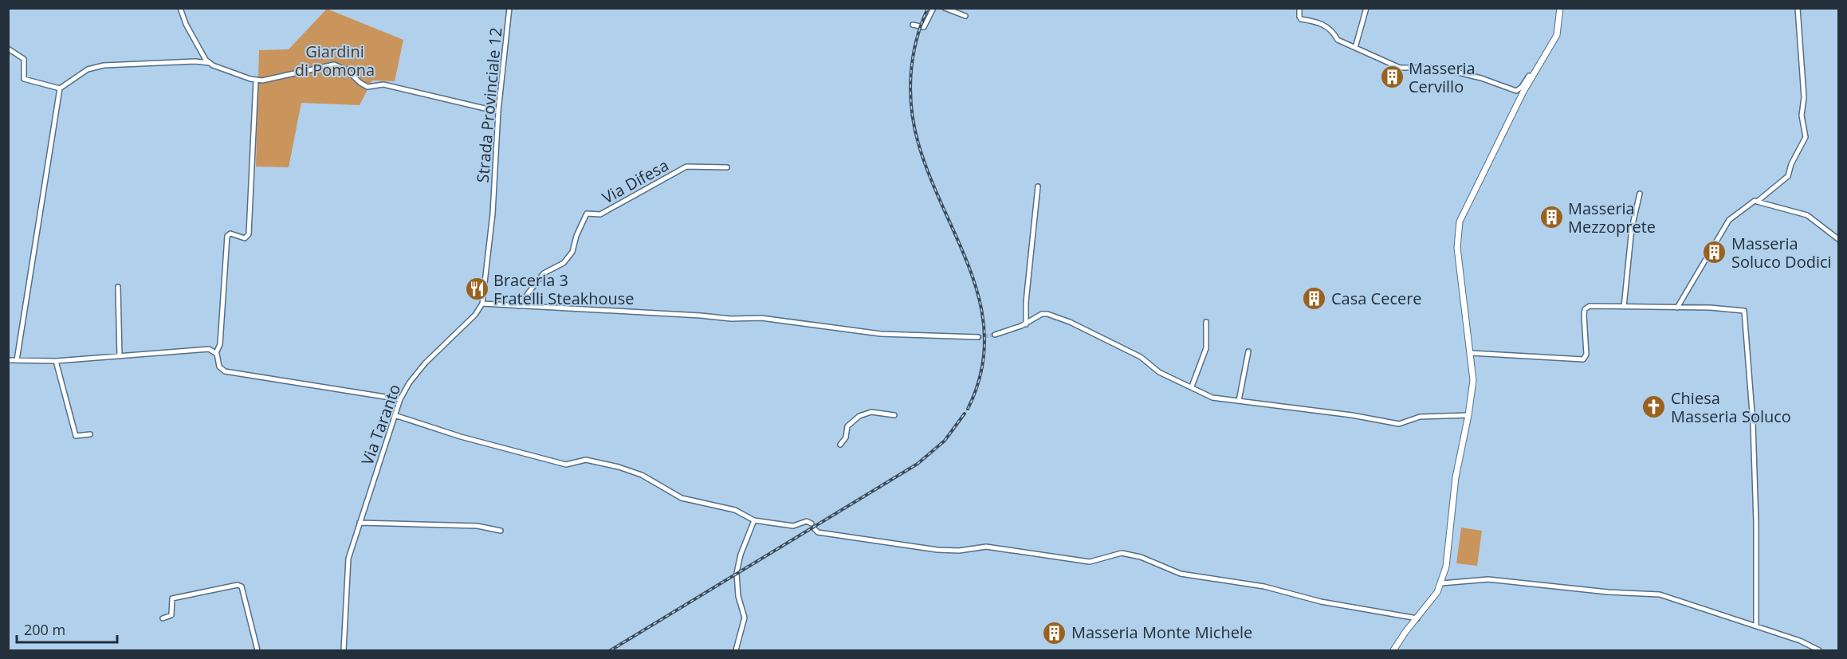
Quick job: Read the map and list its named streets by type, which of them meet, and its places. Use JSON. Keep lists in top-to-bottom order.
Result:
{
  "streets": {
    "street": ["Strada Provinciale 12", "Via Difesa", "Via Taranto"]
  },
  "crossings": [
    ["Strada Provinciale 12", "Via Taranto"]
  ],
  "parks": ["Giardini di Pomona"],
  "places": {
    "building": [
      "Masseria Cervillo",
      "Masseria Mezzoprete",
      "Masseria Soluco Dodici",
      "Casa Cecere",
      "Masseria Monte Michele"
    ],
    "restaurant": ["Braceria 3 Fratelli Steakhouse"],
    "church": ["Chiesa Masseria Soluco"]
  },
  "scale_bar": "200 m"
}
